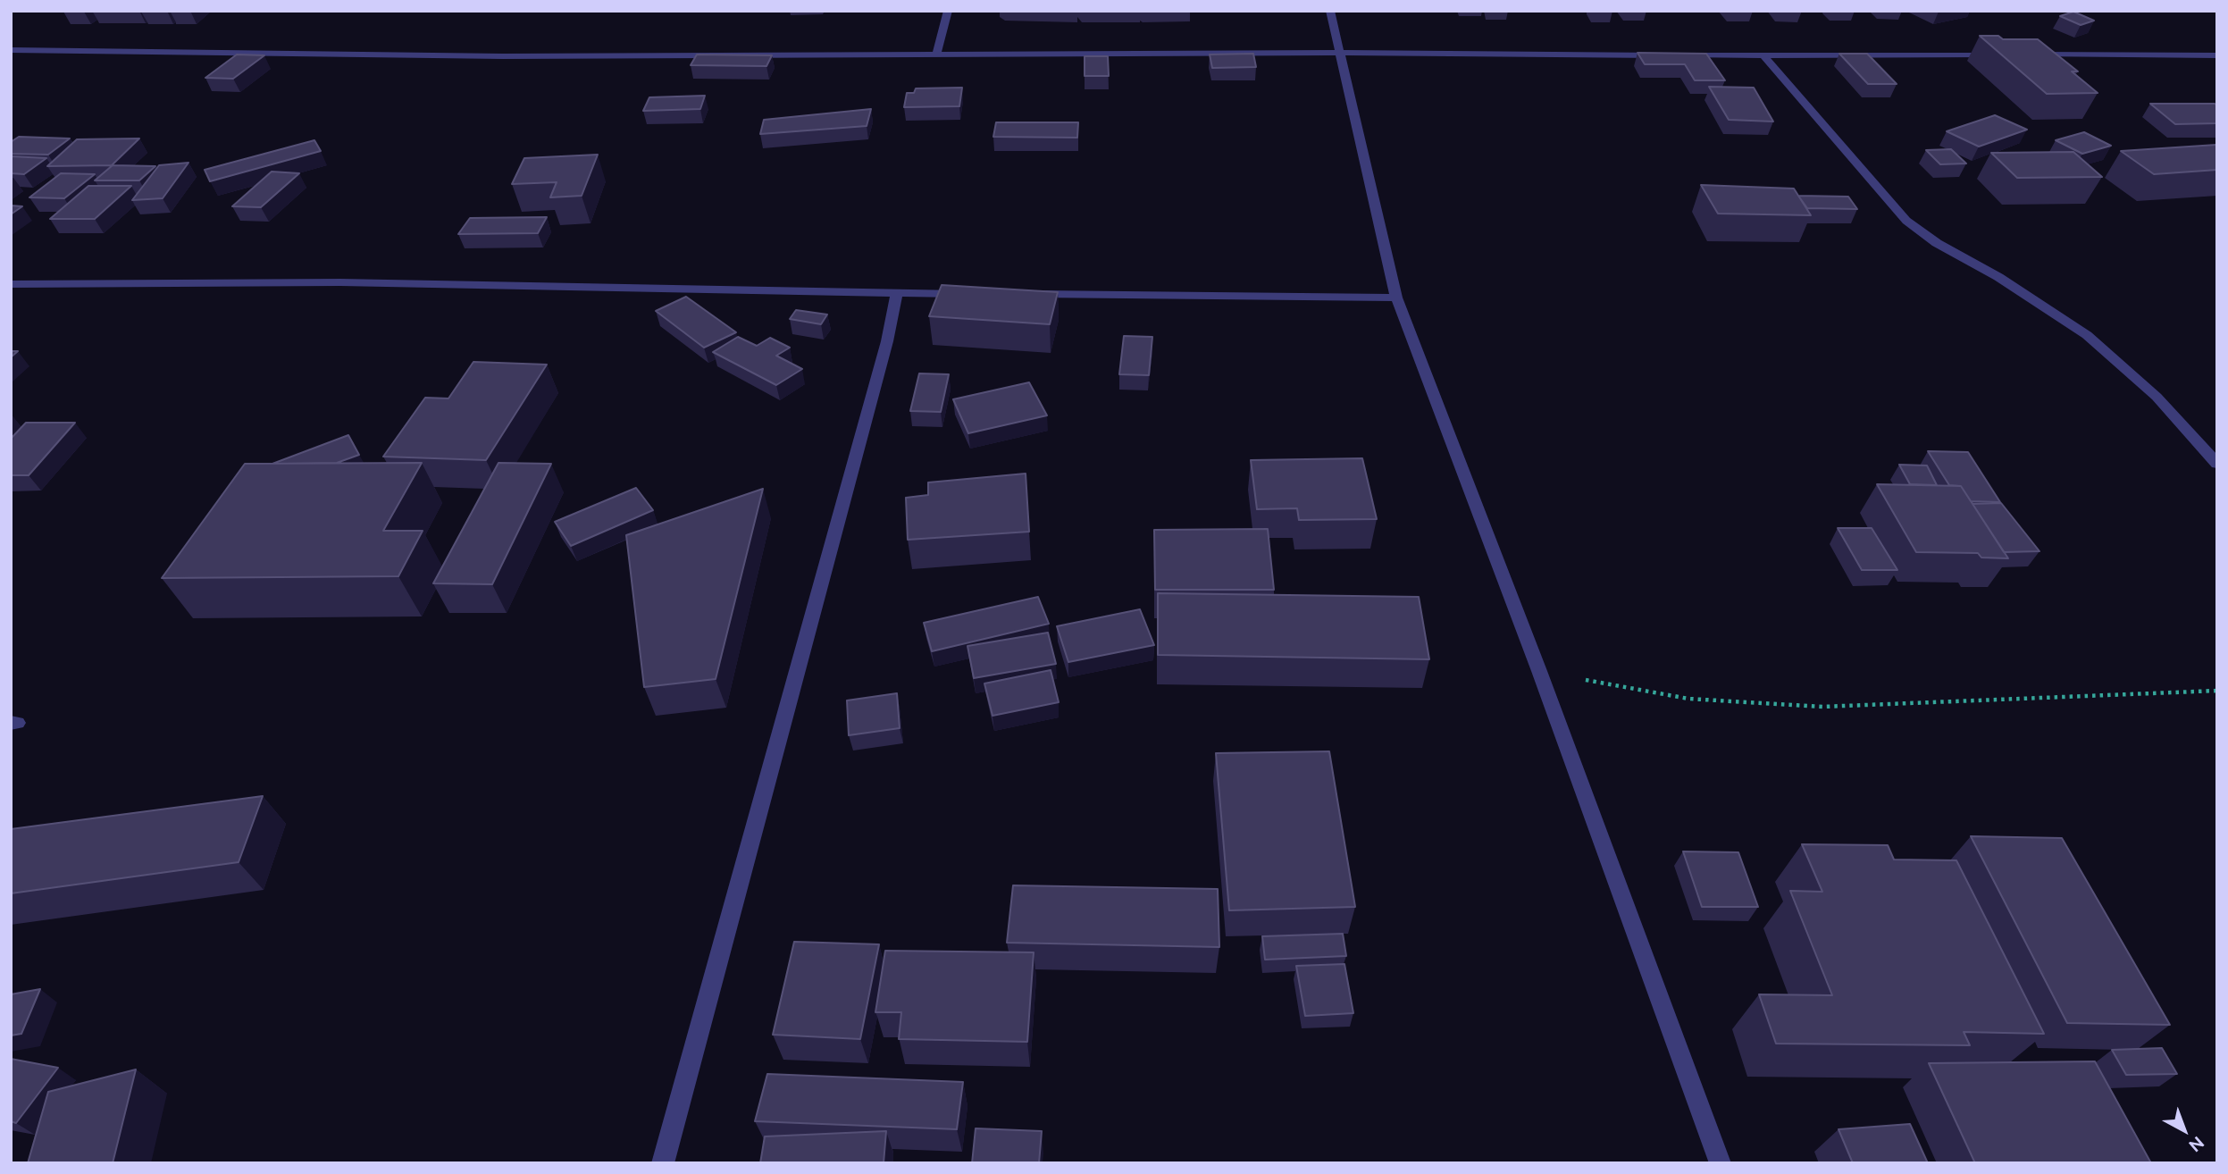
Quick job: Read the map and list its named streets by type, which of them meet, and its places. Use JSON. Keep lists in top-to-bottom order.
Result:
{
  "north": "bottom right"
}
